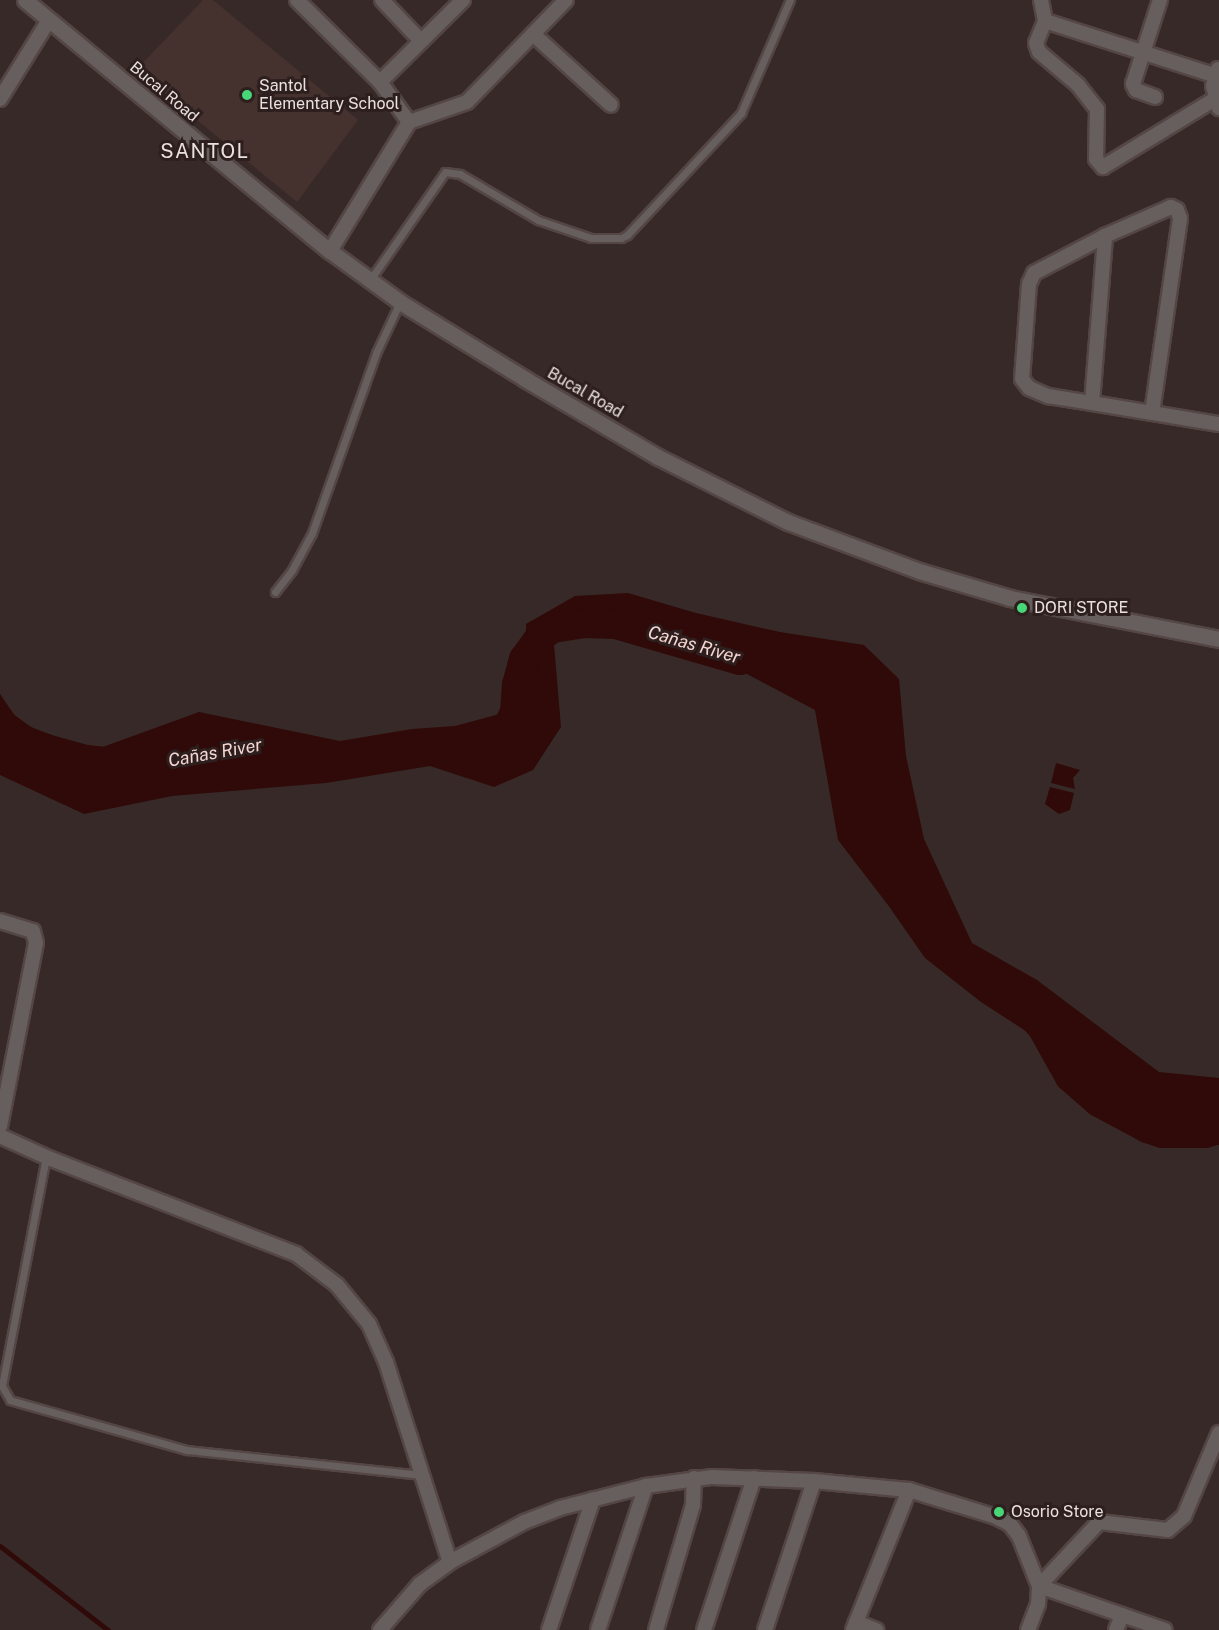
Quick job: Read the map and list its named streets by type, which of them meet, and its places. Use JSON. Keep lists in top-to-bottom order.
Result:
{
  "streets": {
    "street": ["Bucal Road"]
  },
  "districts": ["SANTOL"],
  "water": ["Cañas River"],
  "places": ["Santol Elementary School", "DORI STORE", "Osorio Store"]
}
